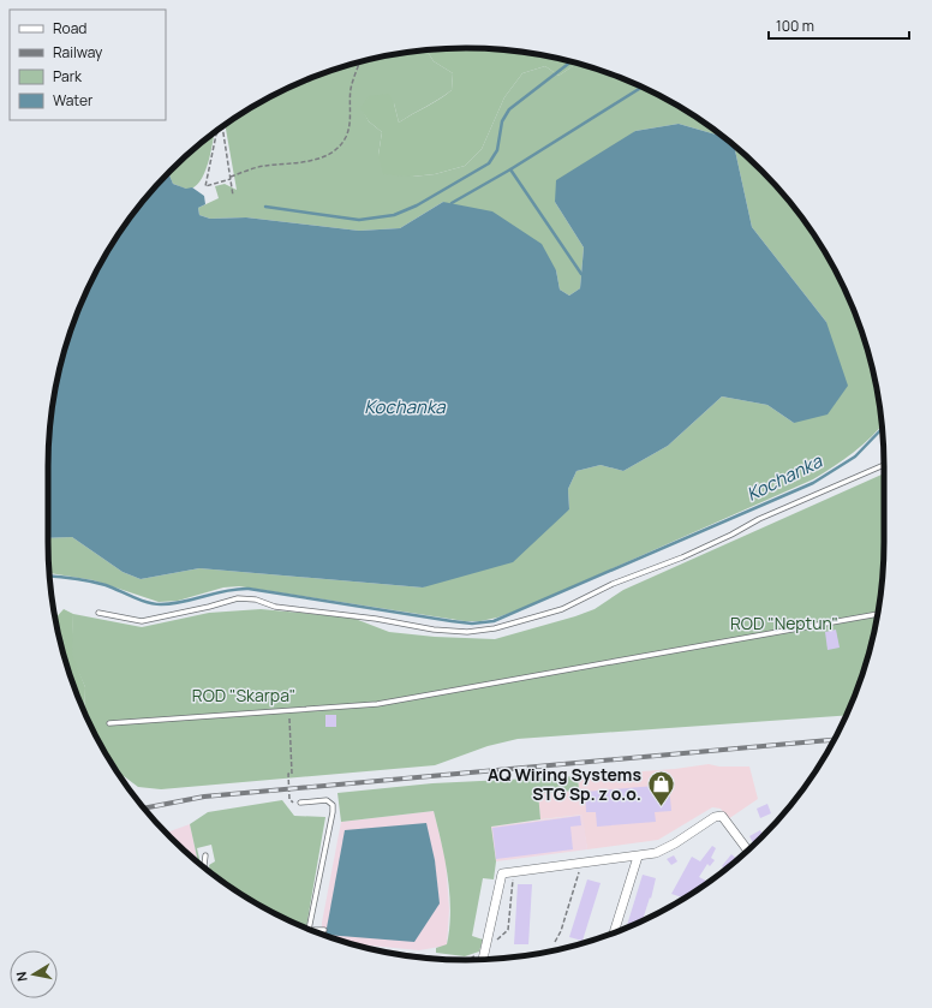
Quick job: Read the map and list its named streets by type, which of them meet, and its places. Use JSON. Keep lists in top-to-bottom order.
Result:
{
  "water": ["Kochanka"],
  "parks": ["ROD \"Neptun\"", "ROD \"Skarpa\""],
  "places": {
    "shop": ["AQ Wiring Systems STG Sp. z o.o."]
  },
  "legend": [
    "Road",
    "Railway",
    "Park",
    "Water"
  ],
  "scale_bar": "100 m",
  "north": "left"
}
